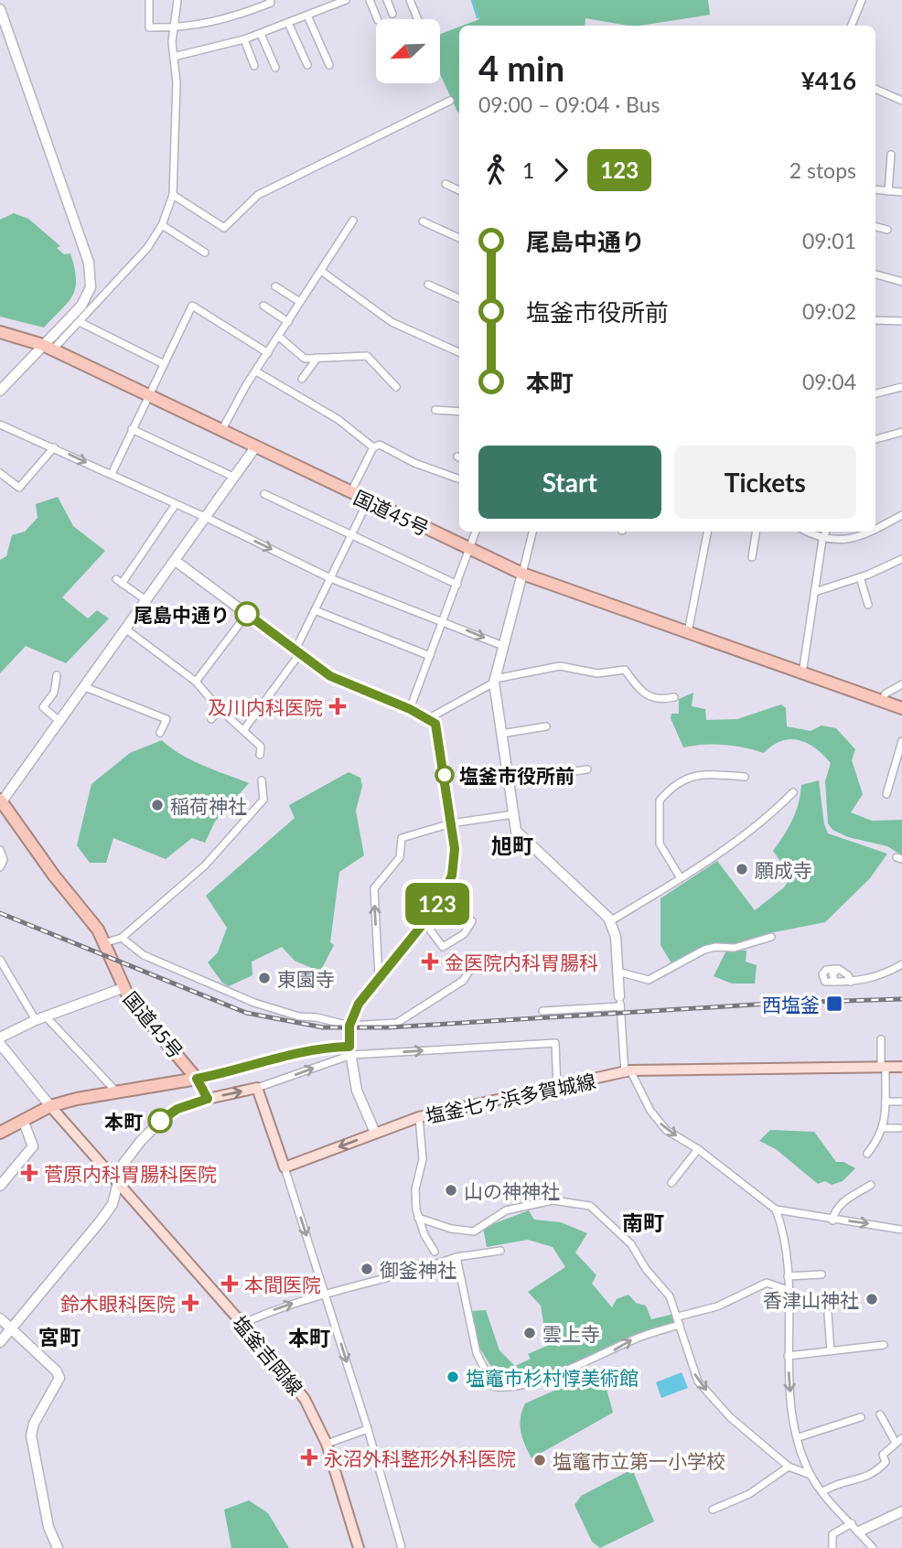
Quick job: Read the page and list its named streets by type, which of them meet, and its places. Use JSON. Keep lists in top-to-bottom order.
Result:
{
  "streets": {
    "highway": ["国道45号"],
    "main road": ["塩釜七ヶ浜多賀城線", "塩釜吉岡線"]
  },
  "crossings": [
    ["国道45号", "塩釜吉岡線"]
  ],
  "districts": [
    "旭町",
    "南町",
    "宮町",
    "本町"
  ],
  "places": {
    "other": [
      "尾島中通り",
      "塩釜市役所前",
      "稲荷神社",
      "願成寺",
      "東園寺",
      "本町",
      "山の神神社",
      "御釜神社",
      "香津山神社",
      "雲上寺",
      "塩竈市杉村惇美術館",
      "塩竈市立第一小学校"
    ],
    "health": [
      "及川内科医院",
      "金医院内科胃腸科",
      "菅原内科胃腸科医院",
      "本間医院",
      "鈴木眼科医院",
      "永沼外科整形外科医院"
    ],
    "transit": ["西塩釜"]
  },
  "lines": ["bus line 123"],
  "north": "bottom left",
  "page": {
    "on_map": "123",
    "heading": ["4 min", "09:00 – 09:04 · Bus", "¥416"],
    "legs": ["1", "123", "2 stops"],
    "list": [
      {
        "name": "尾島中通り",
        "value": "09:01"
      },
      {
        "name": "塩釜市役所前",
        "value": "09:02"
      },
      {
        "name": "本町",
        "value": "09:04"
      }
    ],
    "buttons": ["Start", "Tickets"]
  }
}
